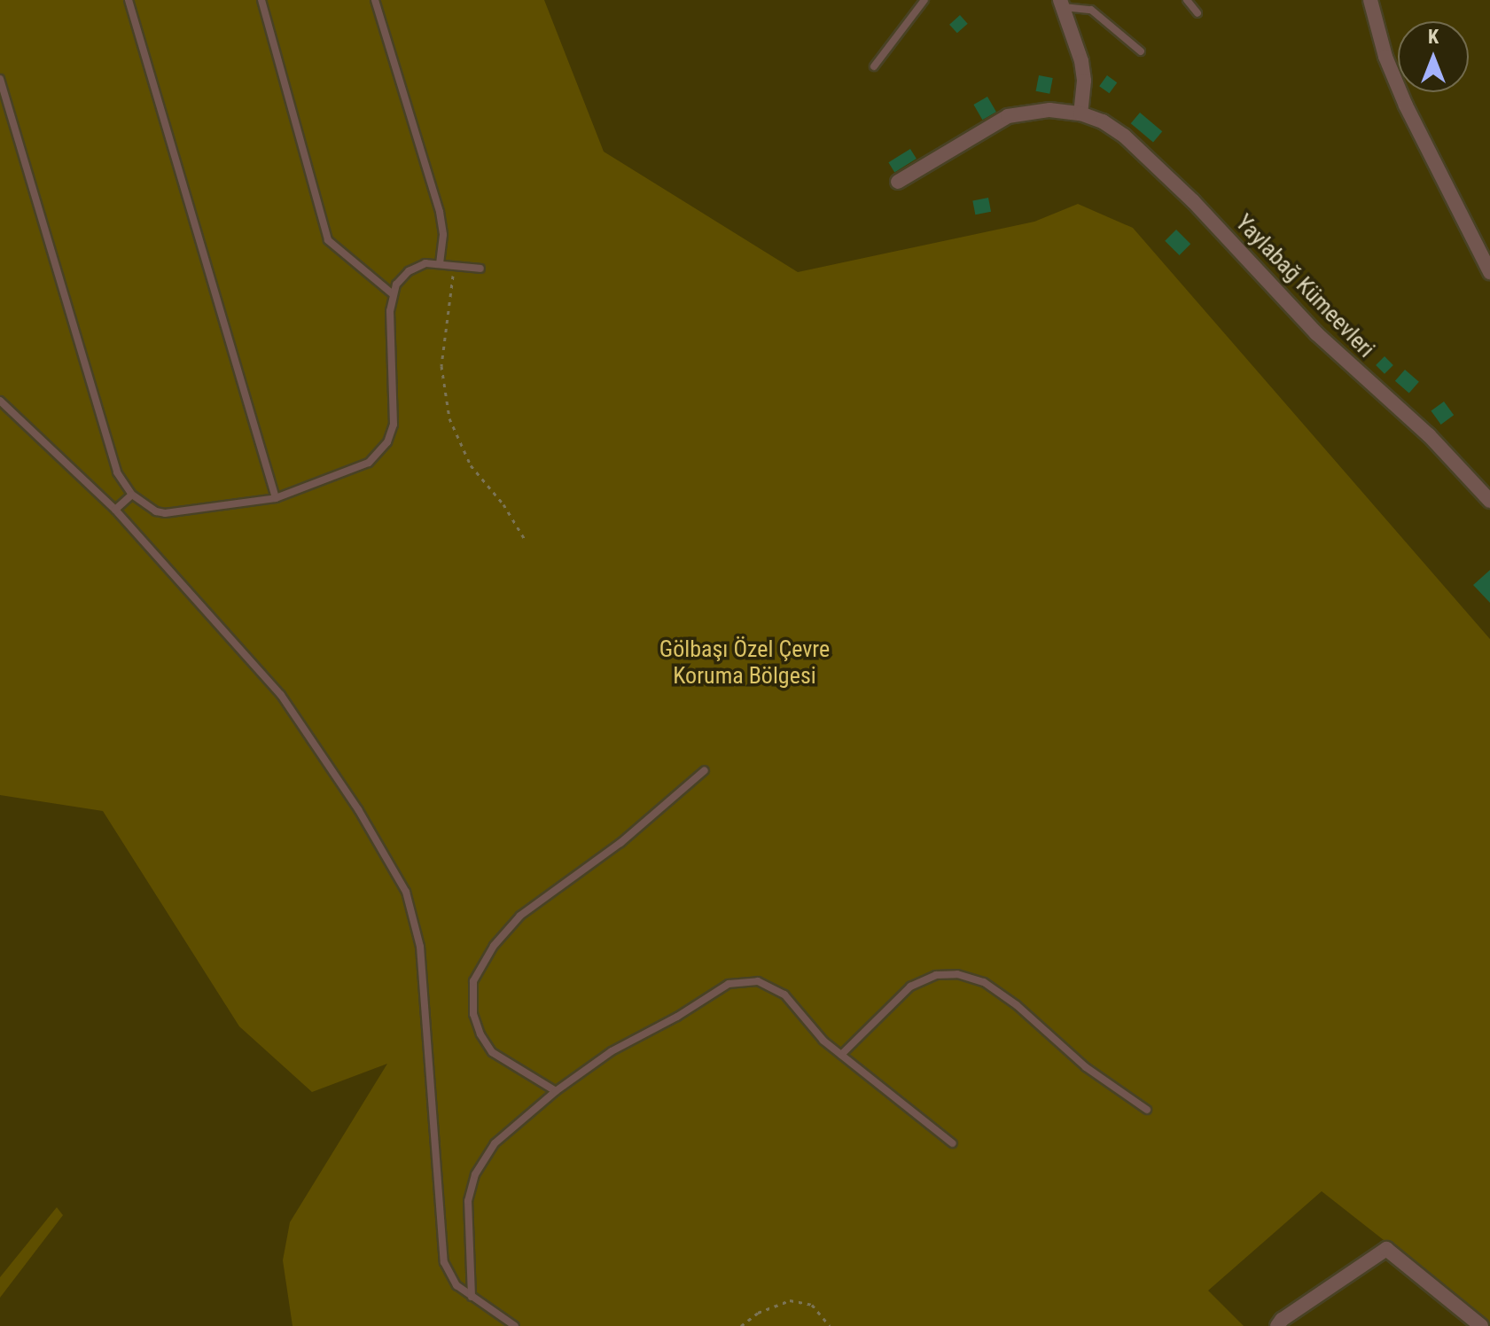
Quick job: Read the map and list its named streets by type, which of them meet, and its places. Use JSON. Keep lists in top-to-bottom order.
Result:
{
  "streets": {
    "street": ["Yaylabağ Kümeevleri"]
  },
  "parks": ["Gölbaşı Özel Çevre Koruma Bölgesi"],
  "north": "top"
}
